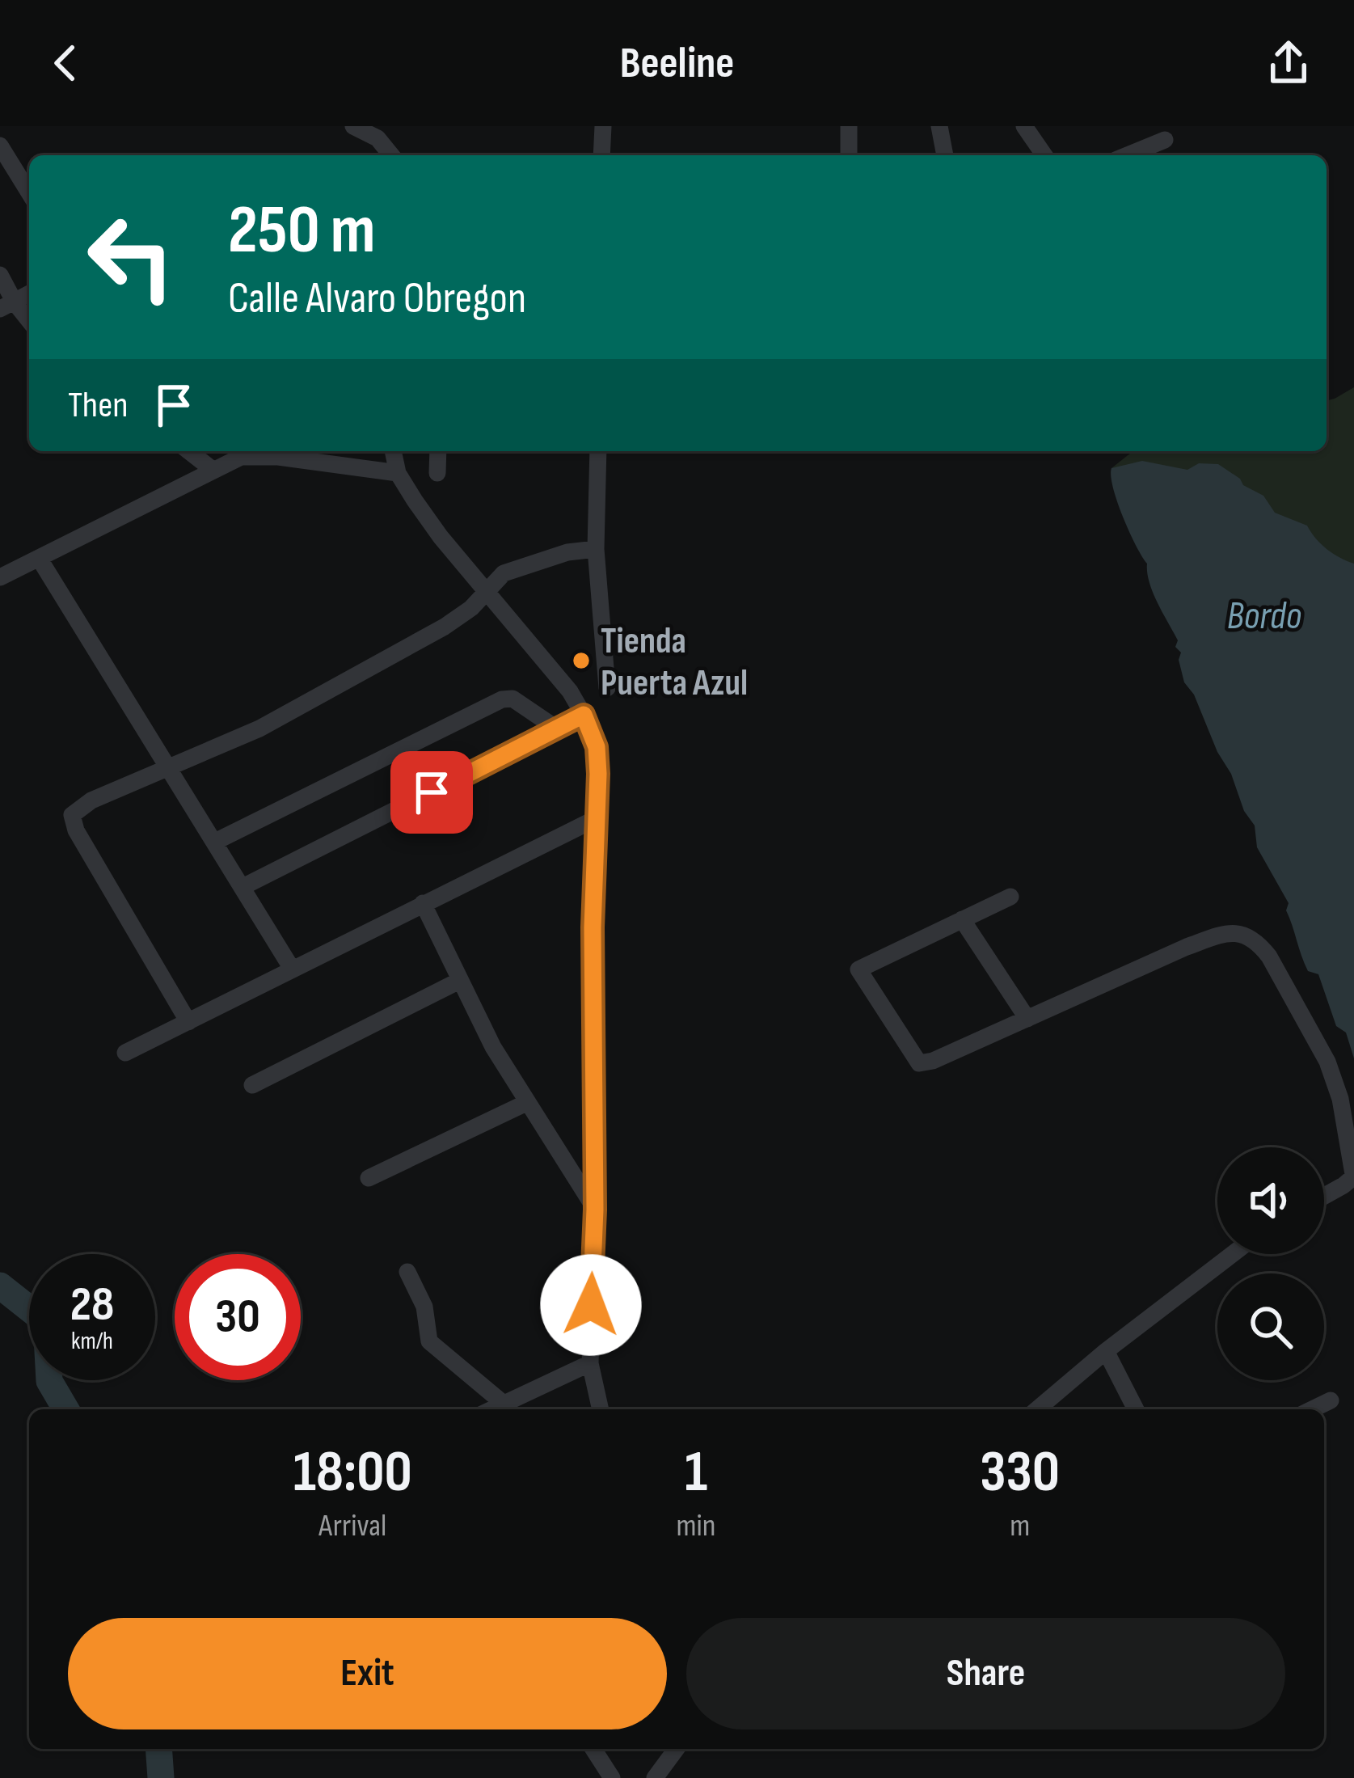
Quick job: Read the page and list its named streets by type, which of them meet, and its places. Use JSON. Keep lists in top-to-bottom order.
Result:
{
  "water": ["Bordo"],
  "places": ["Tienda Puerta Azul"],
  "page": {
    "header": "Beeline",
    "turn": ["250 m", "Calle Alvaro Obregon"],
    "then": "Then",
    "speed": "28 km/h",
    "limit": "30",
    "eta": [
      "18:00",
      "Arrival",
      "1",
      "min",
      "330",
      "m"
    ],
    "buttons": ["Exit", "Share"]
  }
}
